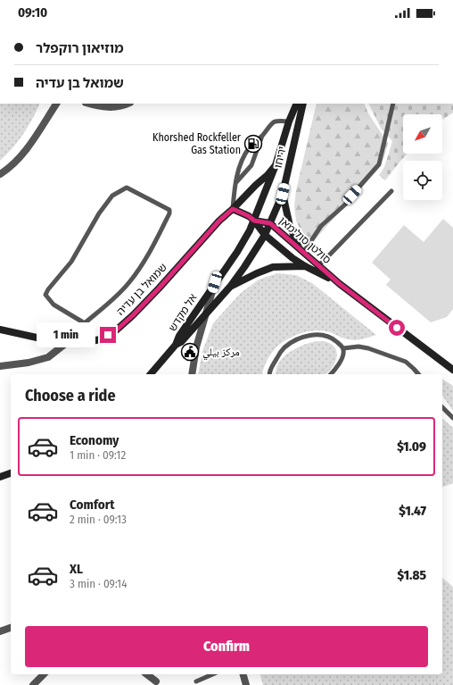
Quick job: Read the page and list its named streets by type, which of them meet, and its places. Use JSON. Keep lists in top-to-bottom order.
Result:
{
  "streets": {
    "main road": [
      "יריחו",
      "סולטן סולימאן",
      "שמואל בן עדיה",
      "אל מקדש"
    ]
  },
  "crossings": [
    ["יריחו", "סולטן סולימאן"],
    ["יריחו", "שמואל בן עדיה"],
    ["יריחו", "אל מקדש"],
    ["סולטן סולימאן", "אל מקדש"]
  ],
  "places": {
    "fuel station": ["Khorshed Rockfeller Gas Station"],
    "public building": ["مركز بيلي"]
  },
  "north": "bottom left",
  "page": {
    "status": "09:10",
    "banner": ["מוזיאון רוקפלר", "שמואל בן עדיה"],
    "bubble": "1 min",
    "heading": "Choose a ride",
    "list": [
      {
        "name": "Economy",
        "note": "1 min · 09:12",
        "value": "$1.09"
      },
      {
        "name": "Comfort",
        "note": "2 min · 09:13",
        "value": "$1.47"
      },
      {
        "name": "XL",
        "note": "3 min · 09:14",
        "value": "$1.85"
      }
    ],
    "buttons": "Confirm"
  }
}
